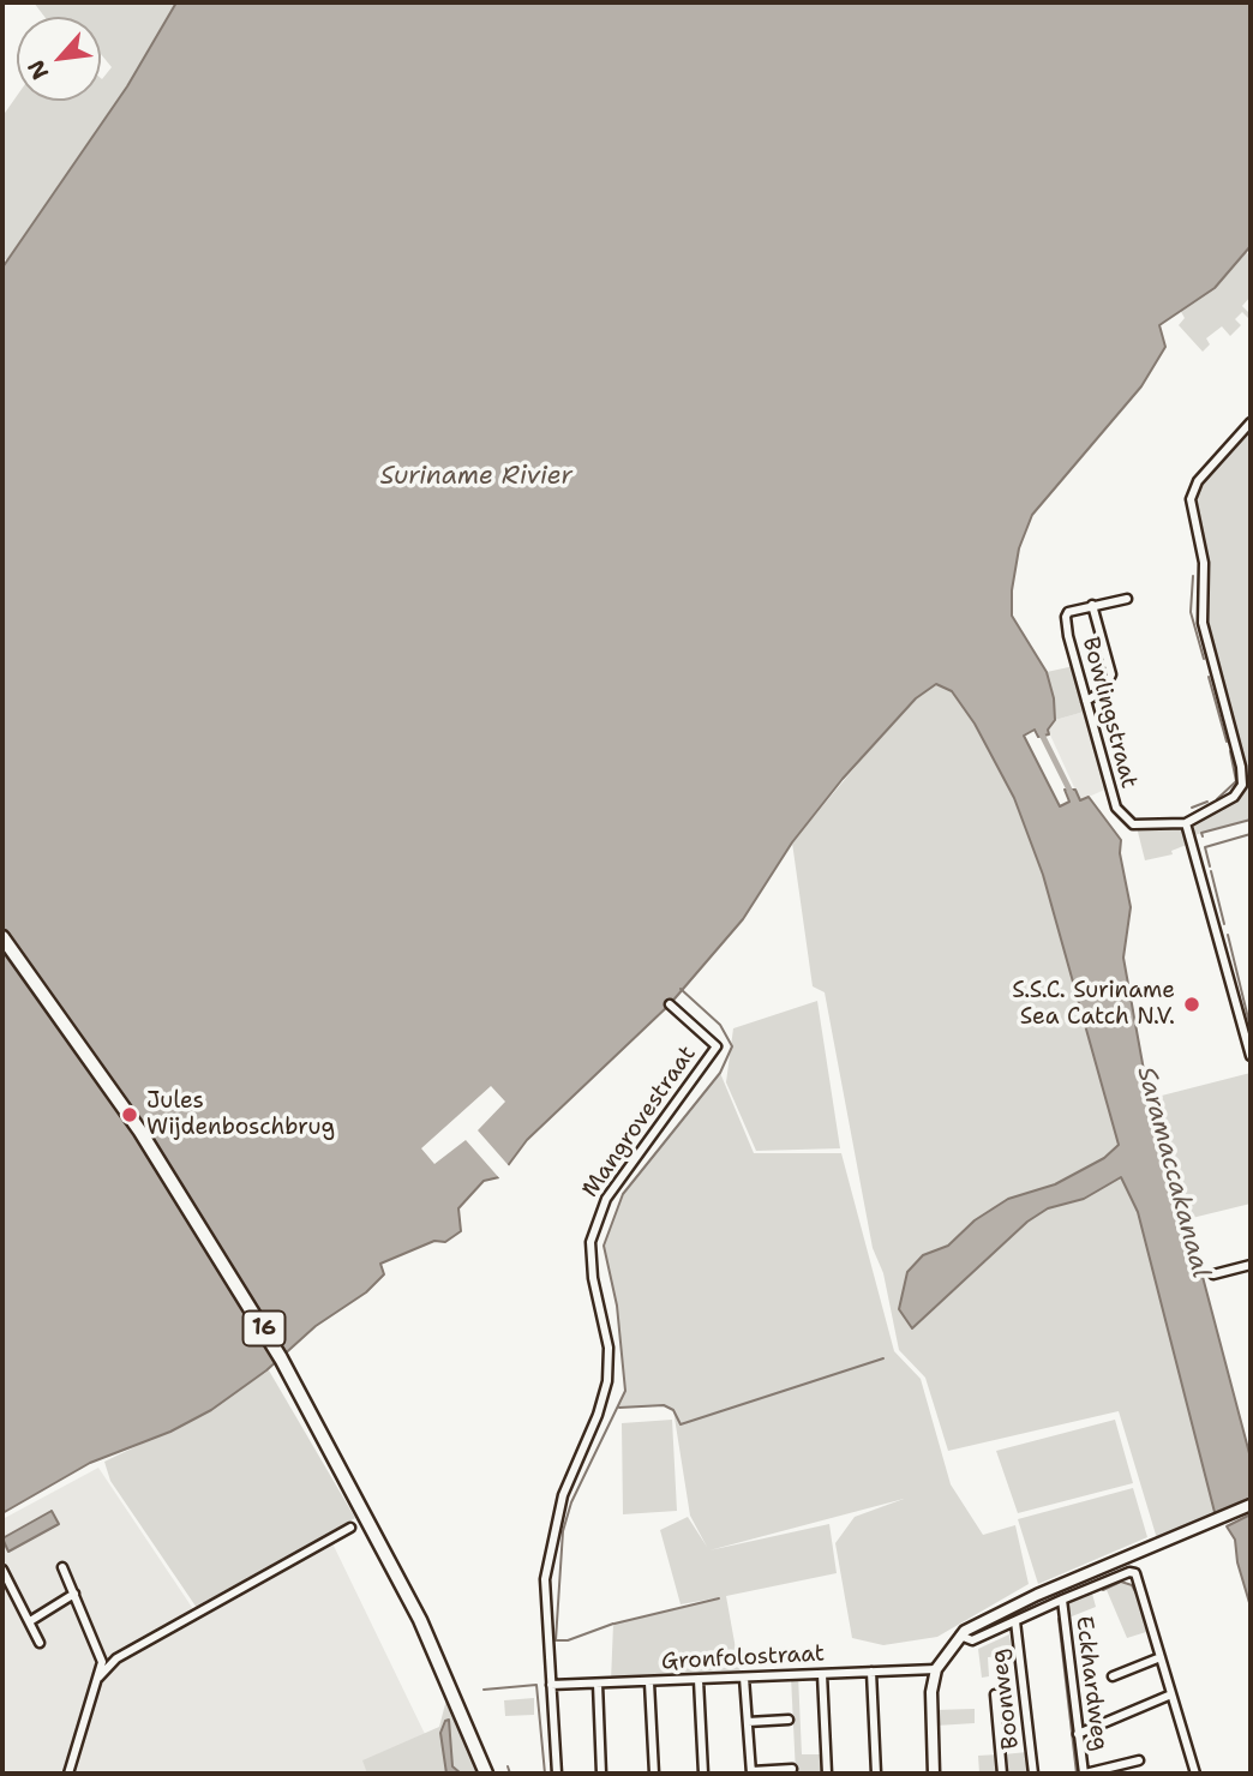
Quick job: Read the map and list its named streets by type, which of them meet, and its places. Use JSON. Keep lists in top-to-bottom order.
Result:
{
  "streets": {
    "main road": ["16"],
    "street": [
      "Bowlingstraat",
      "Mangrovestraat",
      "Gronfolostraat",
      "Eckhardweg",
      "Boonweg"
    ]
  },
  "crossings": [
    ["Mangrovestraat", "Gronfolostraat"]
  ],
  "water": ["Suriname Rivier", "Saramaccakanaal"],
  "places": ["S.S.C. Suriname Sea Catch N.V.", "Jules Wijdenboschbrug"],
  "north": "bottom left"
}
